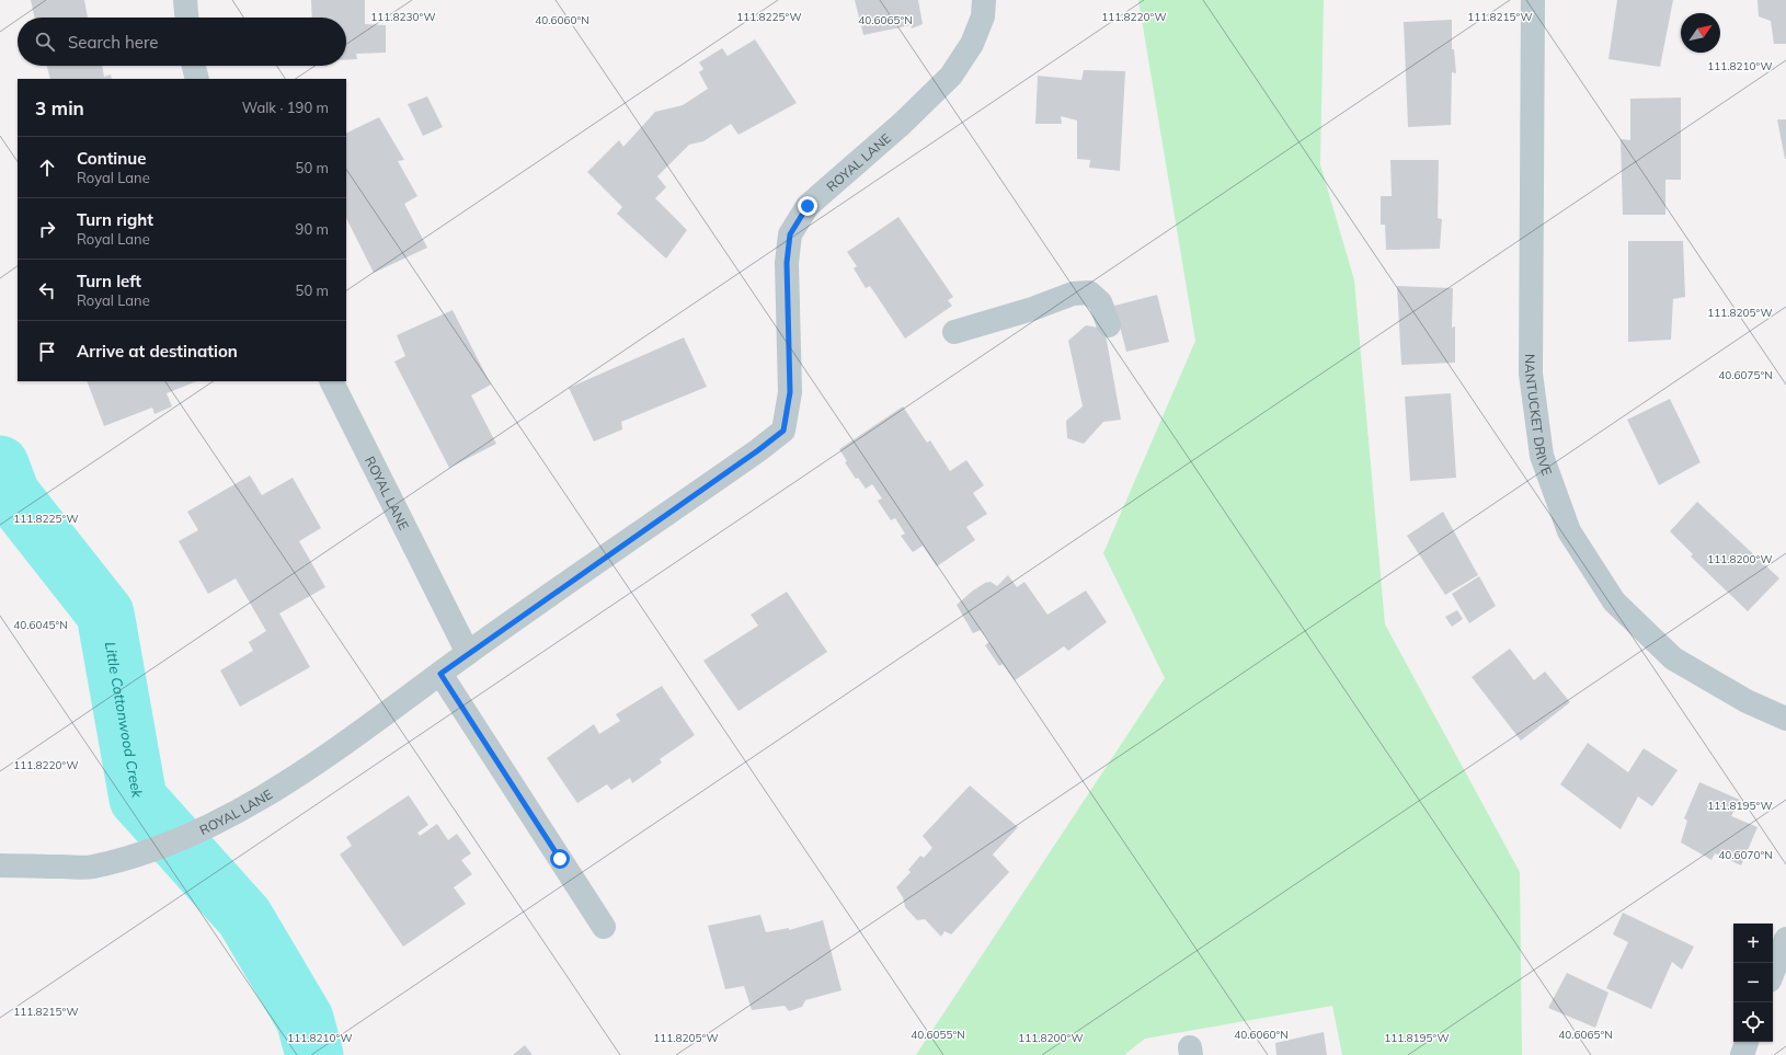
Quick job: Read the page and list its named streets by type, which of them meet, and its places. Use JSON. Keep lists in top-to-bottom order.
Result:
{
  "streets": {
    "street": ["ROYAL LANE", "NANTUCKET DRIVE"]
  },
  "water": ["Little Cottonwood Creek"],
  "north": "top right",
  "page": {
    "search": "Search here",
    "heading": ["3 min", "Walk · 190 m"],
    "list": [
      ["Continue", "Royal Lane", "50 m"],
      ["Turn right", "Royal Lane", "90 m"],
      ["Turn left", "Royal Lane", "50 m"],
      "Arrive at destination"
    ],
    "map_buttons": ["+", "−"]
  },
  "coordinates": [
    "111.8225°W",
    "111.8220°W",
    "111.8215°W",
    "111.8230°W",
    "40.6060°N",
    "40.6065°N",
    "111.8210°W",
    "111.8205°W",
    "40.6075°N",
    "111.8200°W",
    "40.6045°N",
    "111.8195°W",
    "40.6070°N",
    "40.6055°N"
  ]
}
